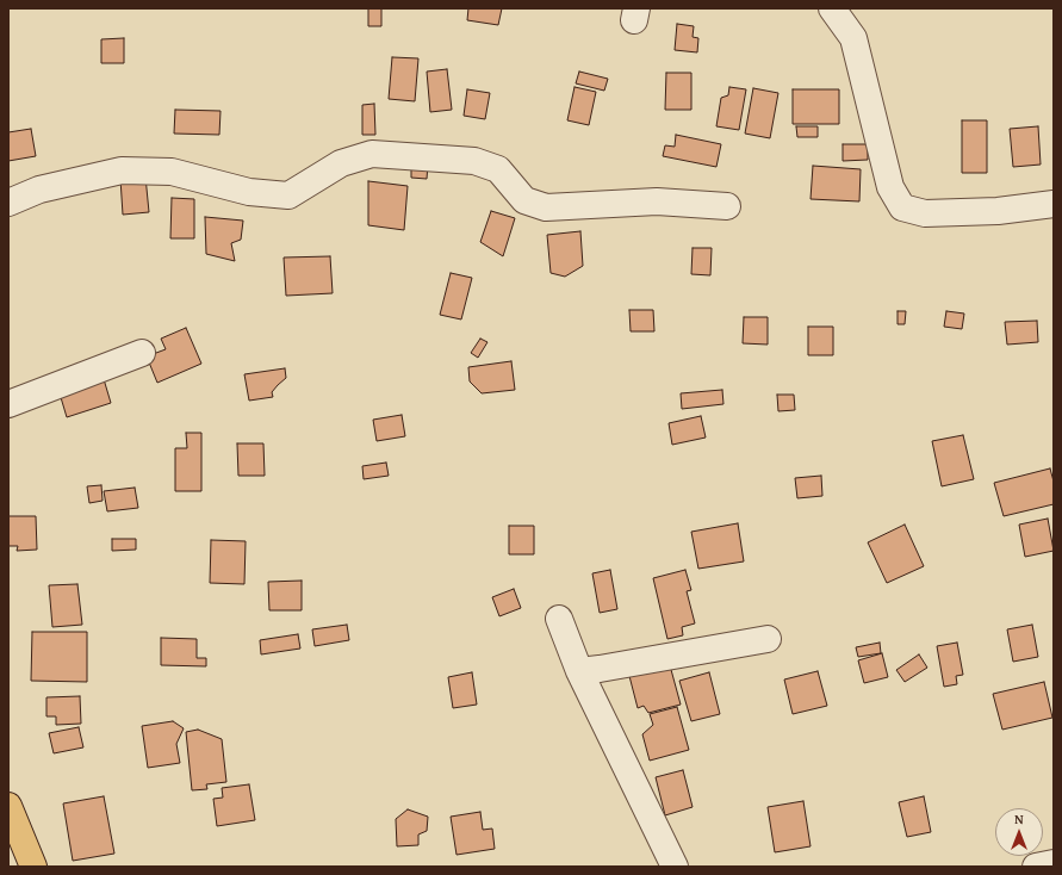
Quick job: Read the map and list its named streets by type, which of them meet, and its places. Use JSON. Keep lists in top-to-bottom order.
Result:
{
  "north": "top"
}
